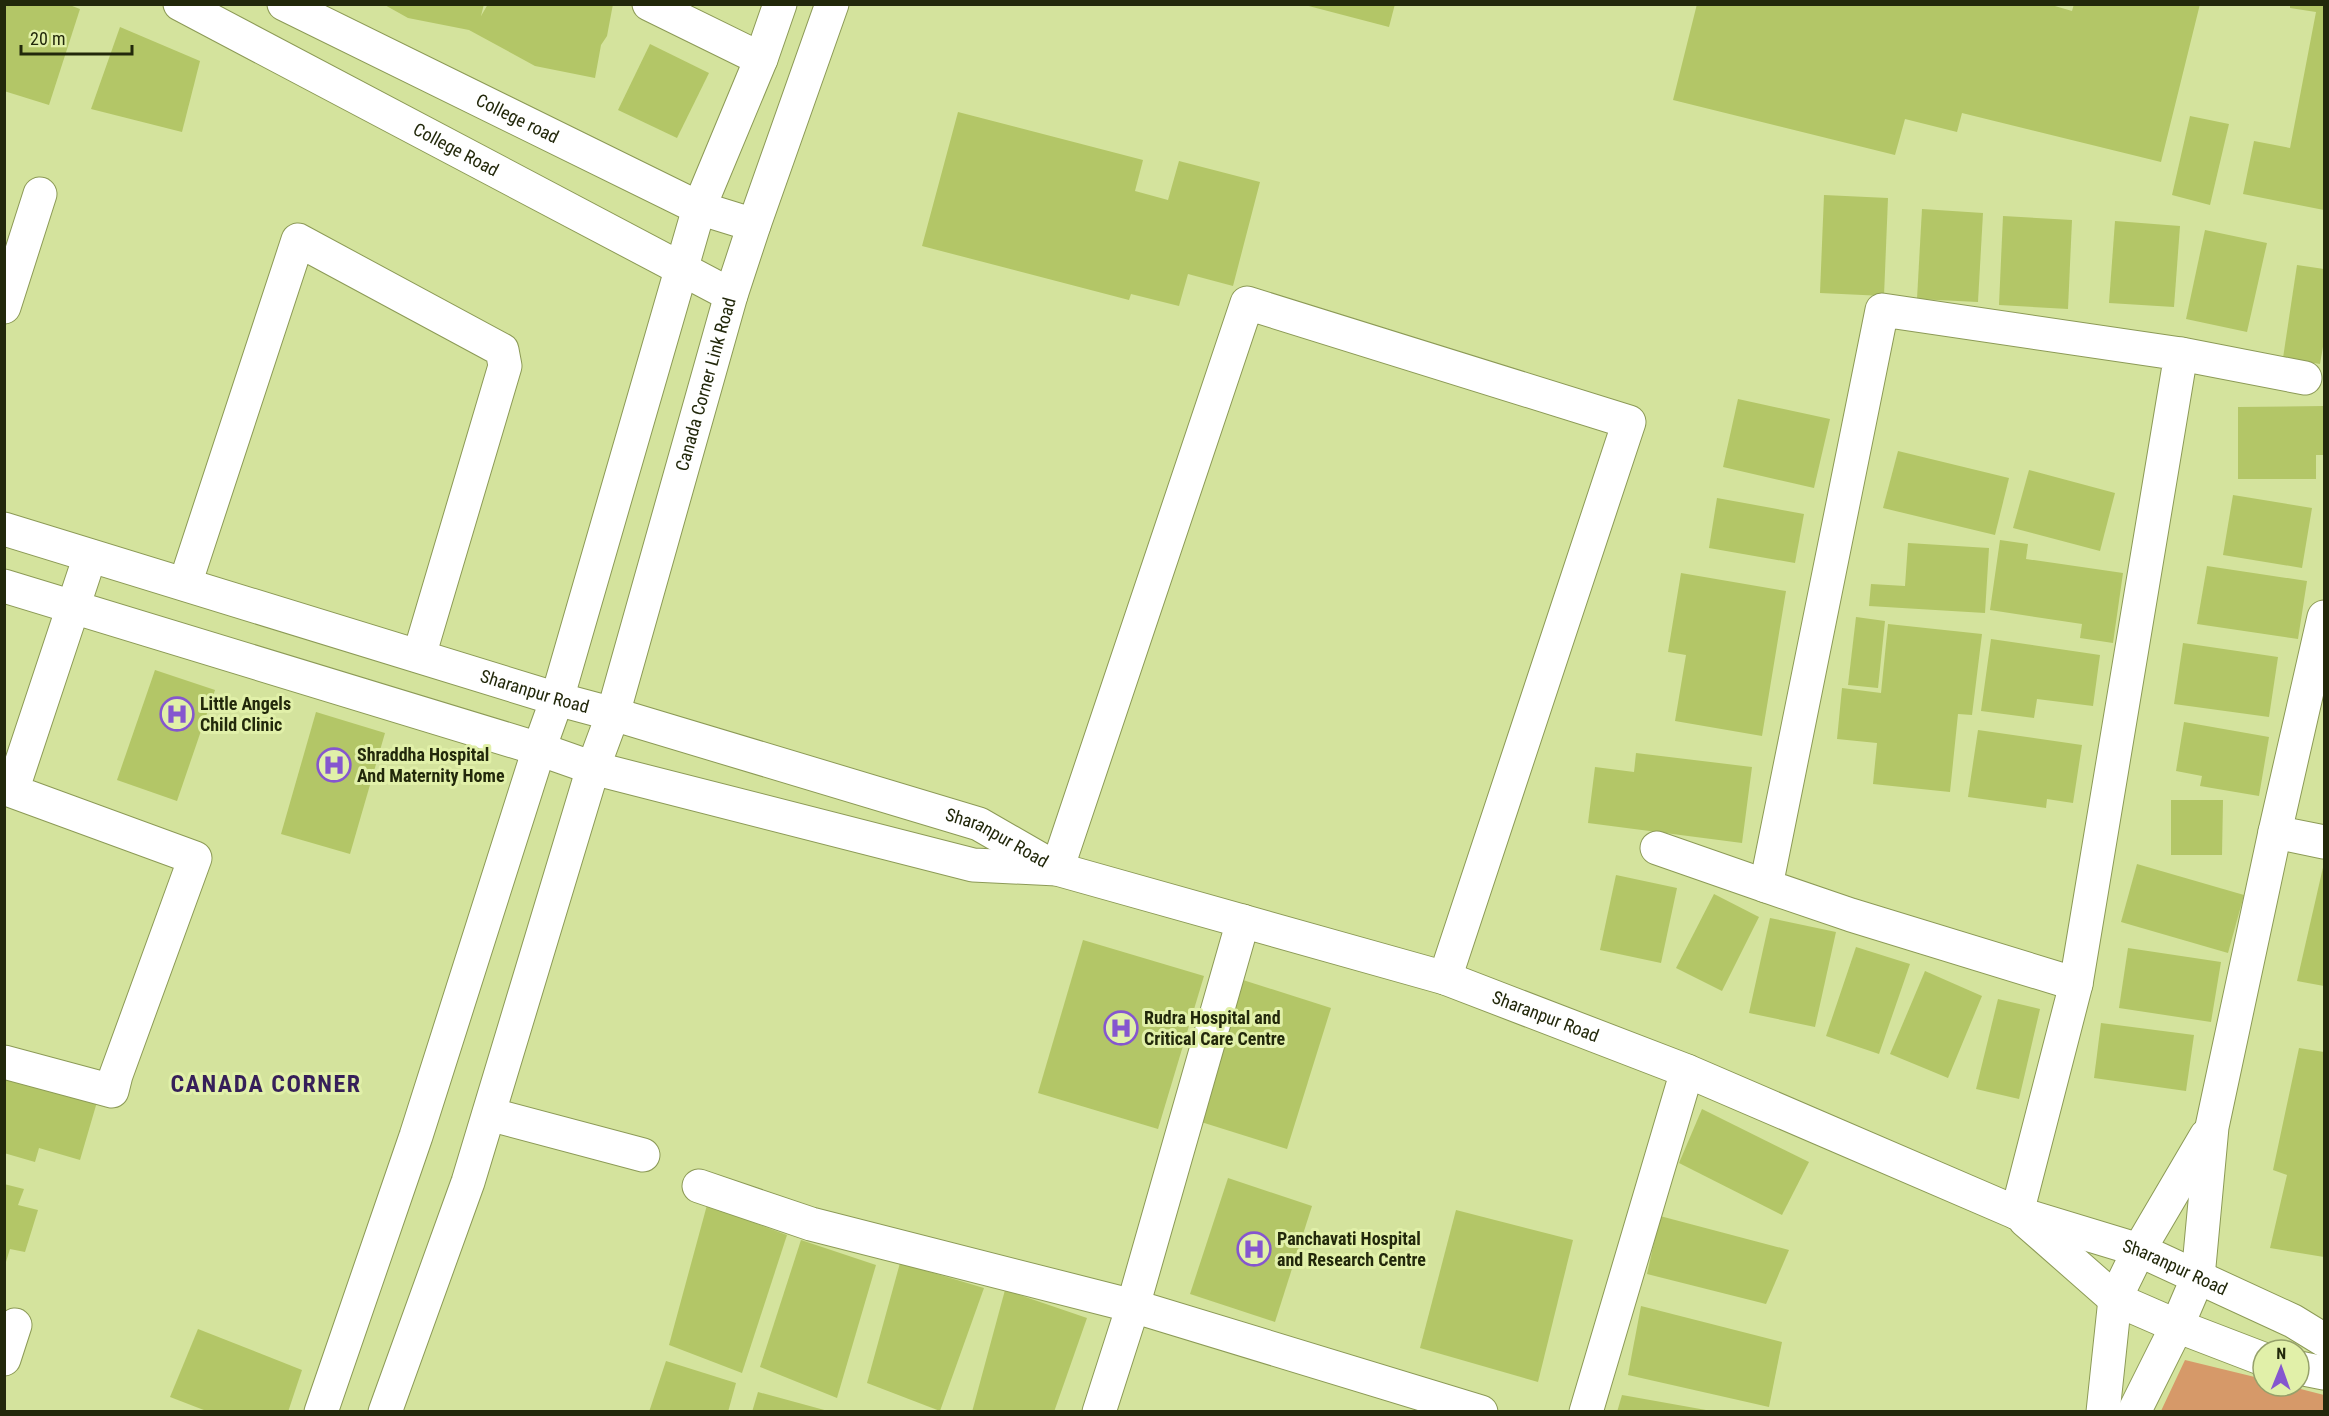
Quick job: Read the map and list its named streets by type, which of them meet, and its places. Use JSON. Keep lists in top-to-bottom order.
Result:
{
  "streets": {
    "street": [
      "College road",
      "College Road",
      "Canada Corner Link Road",
      "Sharanpur Road"
    ]
  },
  "crossings": [
    ["College road", "Canada Corner Link Road"],
    ["College Road", "Canada Corner Link Road"],
    ["Canada Corner Link Road", "Sharanpur Road"]
  ],
  "districts": ["CANADA CORNER"],
  "places": {
    "hospital": [
      "Little Angels Child Clinic",
      "Shraddha Hospital And Maternity Home",
      "Rudra Hospital and Critical Care Centre",
      "Panchavati Hospital and Research Centre"
    ]
  },
  "scale_bar": "20 m",
  "north": "top"
}
